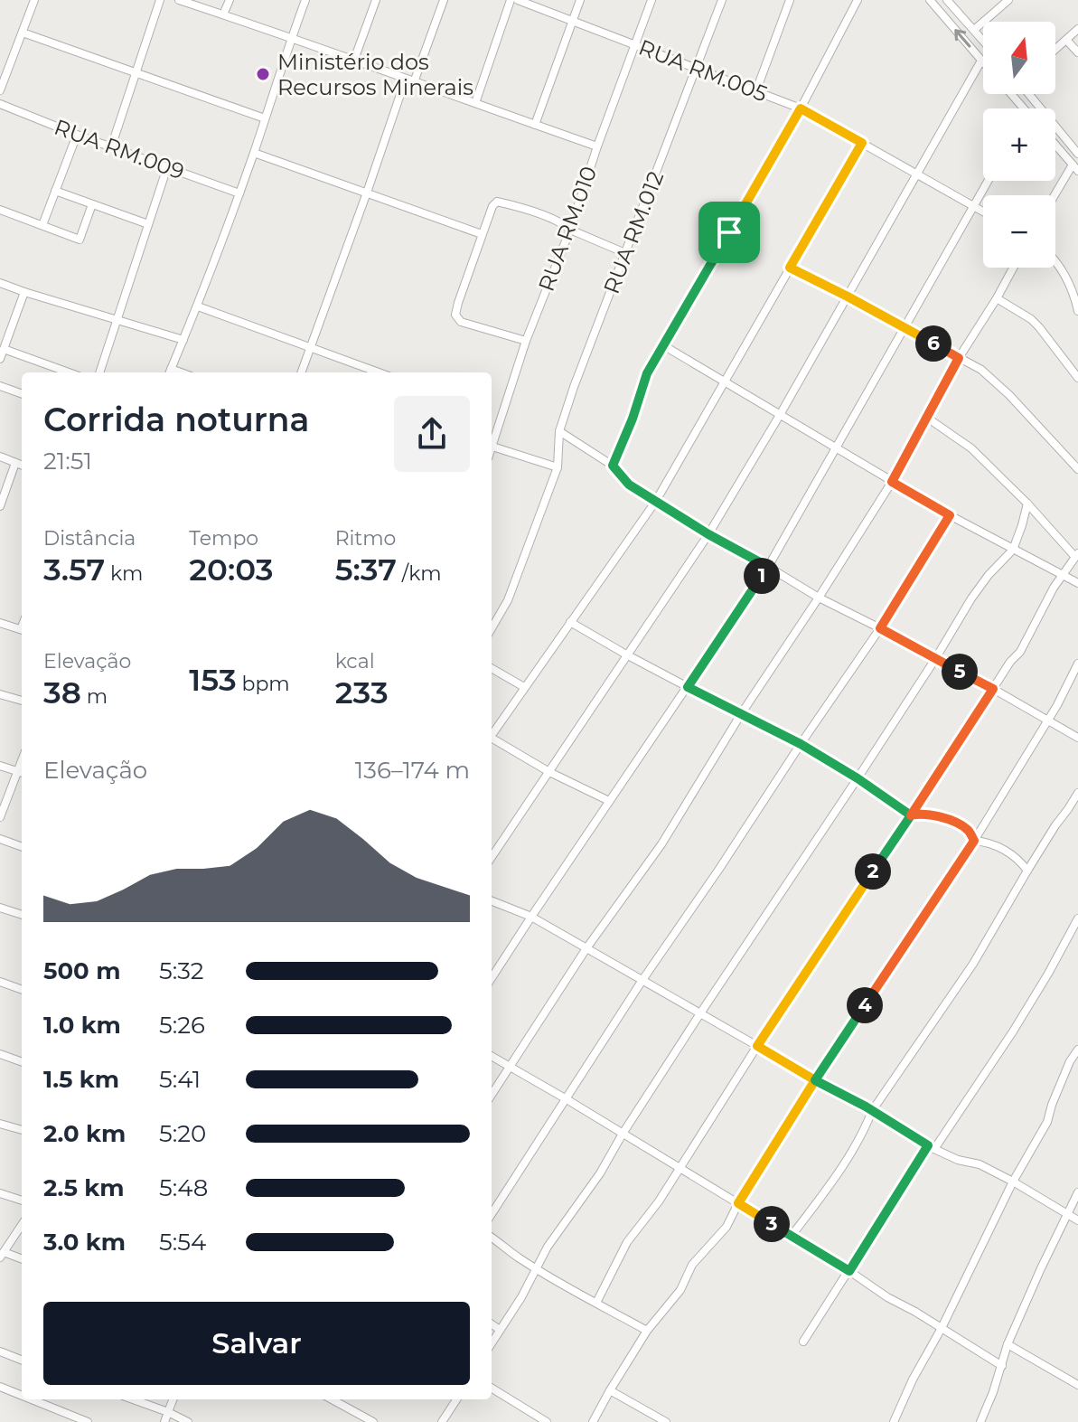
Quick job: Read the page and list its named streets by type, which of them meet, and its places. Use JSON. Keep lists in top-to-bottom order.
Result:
{
  "streets": {
    "street": [
      "RUA RM.005",
      "RUA RM.009",
      "RUA RM.010",
      "RUA RM.012"
    ]
  },
  "crossings": [
    ["RUA RM.005", "RUA RM.010"],
    ["RUA RM.005", "RUA RM.012"]
  ],
  "places": ["Ministério dos Recursos Minerais"],
  "north": "top",
  "page": {
    "map_buttons": ["+", "−"],
    "pins": [
      "6",
      "1",
      "5",
      "2",
      "4",
      "3"
    ],
    "heading": ["Corrida noturna", "21:51"],
    "stats": [
      ["Distância", "3.57 km"],
      ["Tempo", "20:03"],
      ["Ritmo", "5:37 /km"],
      ["Elevação", "38 m"],
      ["153 bpm"],
      ["kcal", "233"]
    ],
    "chart": ["Elevação", "136–174 m"],
    "list": [
      {
        "name": "500 m",
        "note": "5:32"
      },
      {
        "name": "1.0 km",
        "note": "5:26"
      },
      {
        "name": "1.5 km",
        "note": "5:41"
      },
      {
        "name": "2.0 km",
        "note": "5:20"
      },
      {
        "name": "2.5 km",
        "note": "5:48"
      },
      {
        "name": "3.0 km",
        "note": "5:54"
      }
    ],
    "buttons": "Salvar"
  }
}
